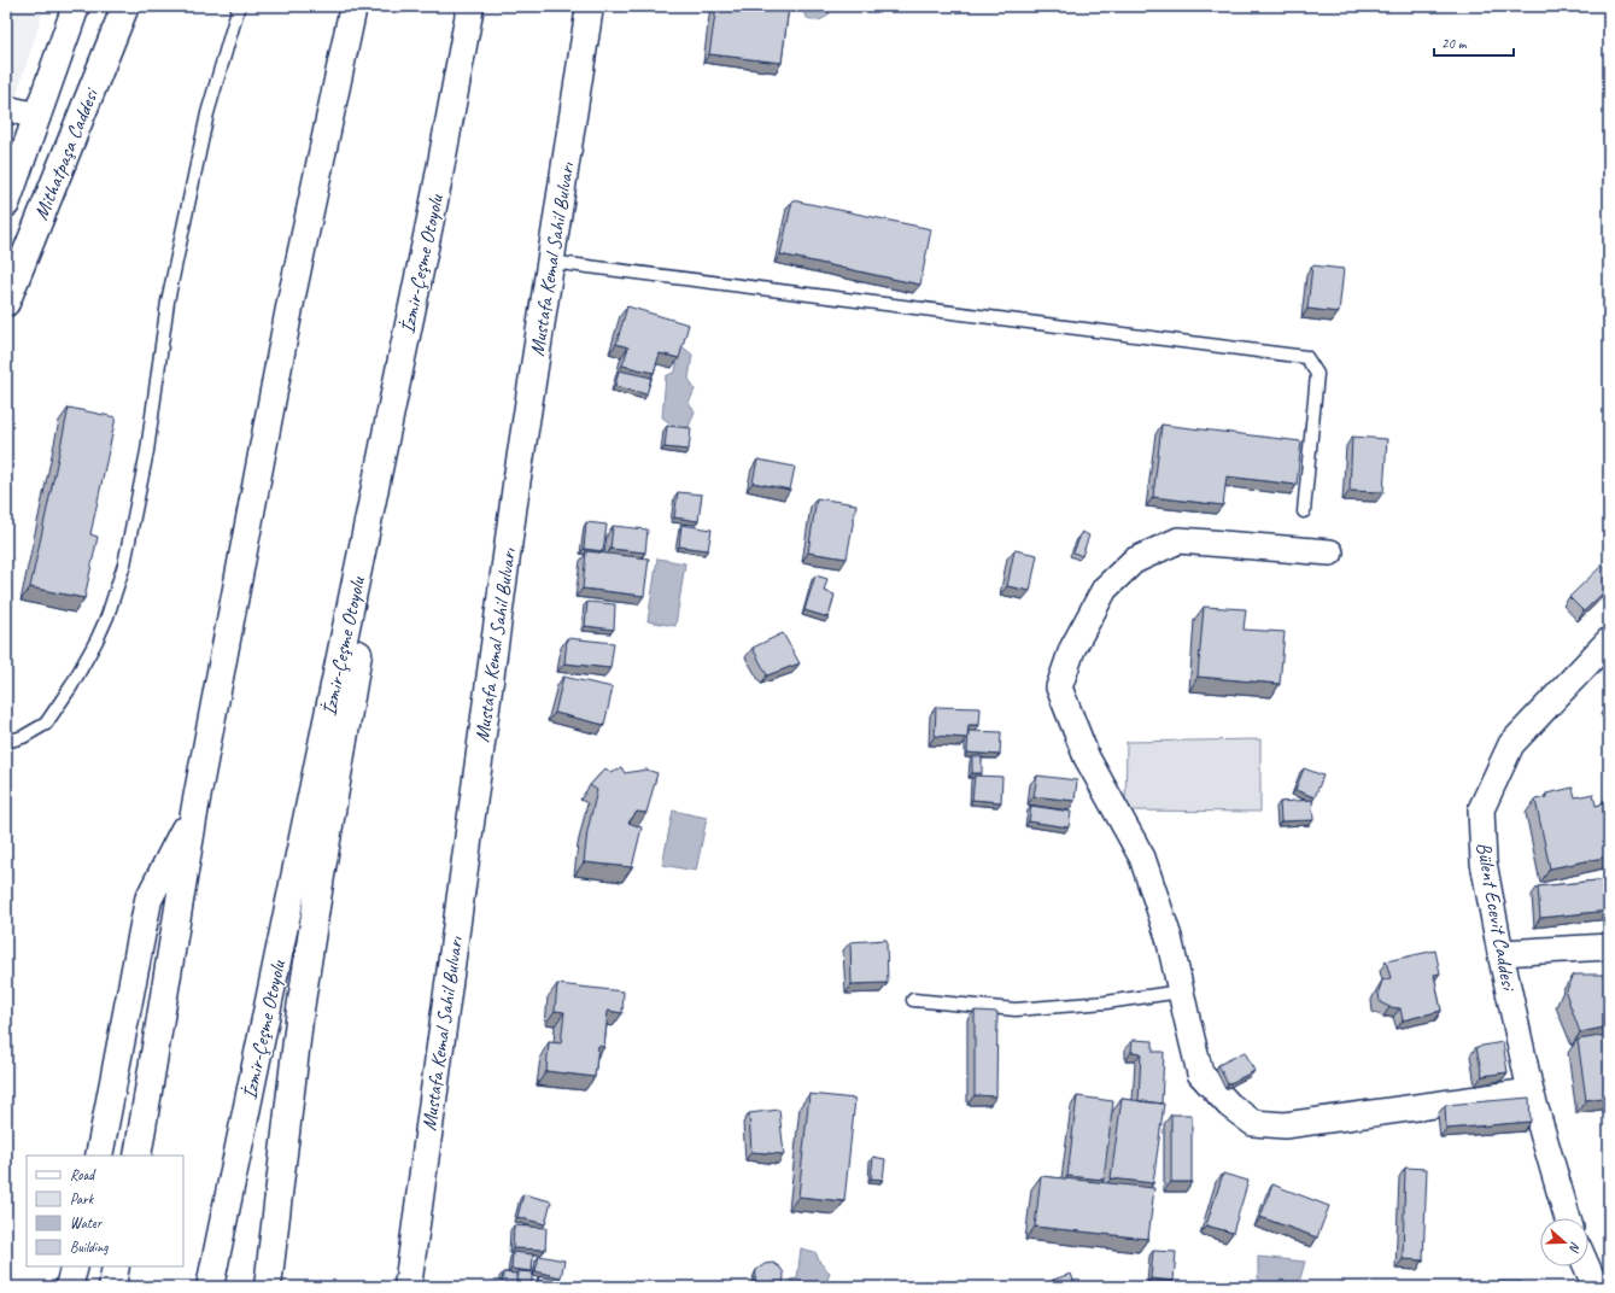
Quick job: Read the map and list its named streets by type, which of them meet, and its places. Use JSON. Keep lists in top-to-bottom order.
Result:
{
  "streets": {
    "main road": ["Mithatpaşa Caddesi", "Mustafa Kemal Sahil Bulvarı", "İzmir-Çeşme Otoyolu"],
    "street": ["Bülent Ecevit Caddesi"]
  },
  "legend": [
    "Road",
    "Park",
    "Water",
    "Building"
  ],
  "scale_bar": "20 m",
  "north": "right"
}
